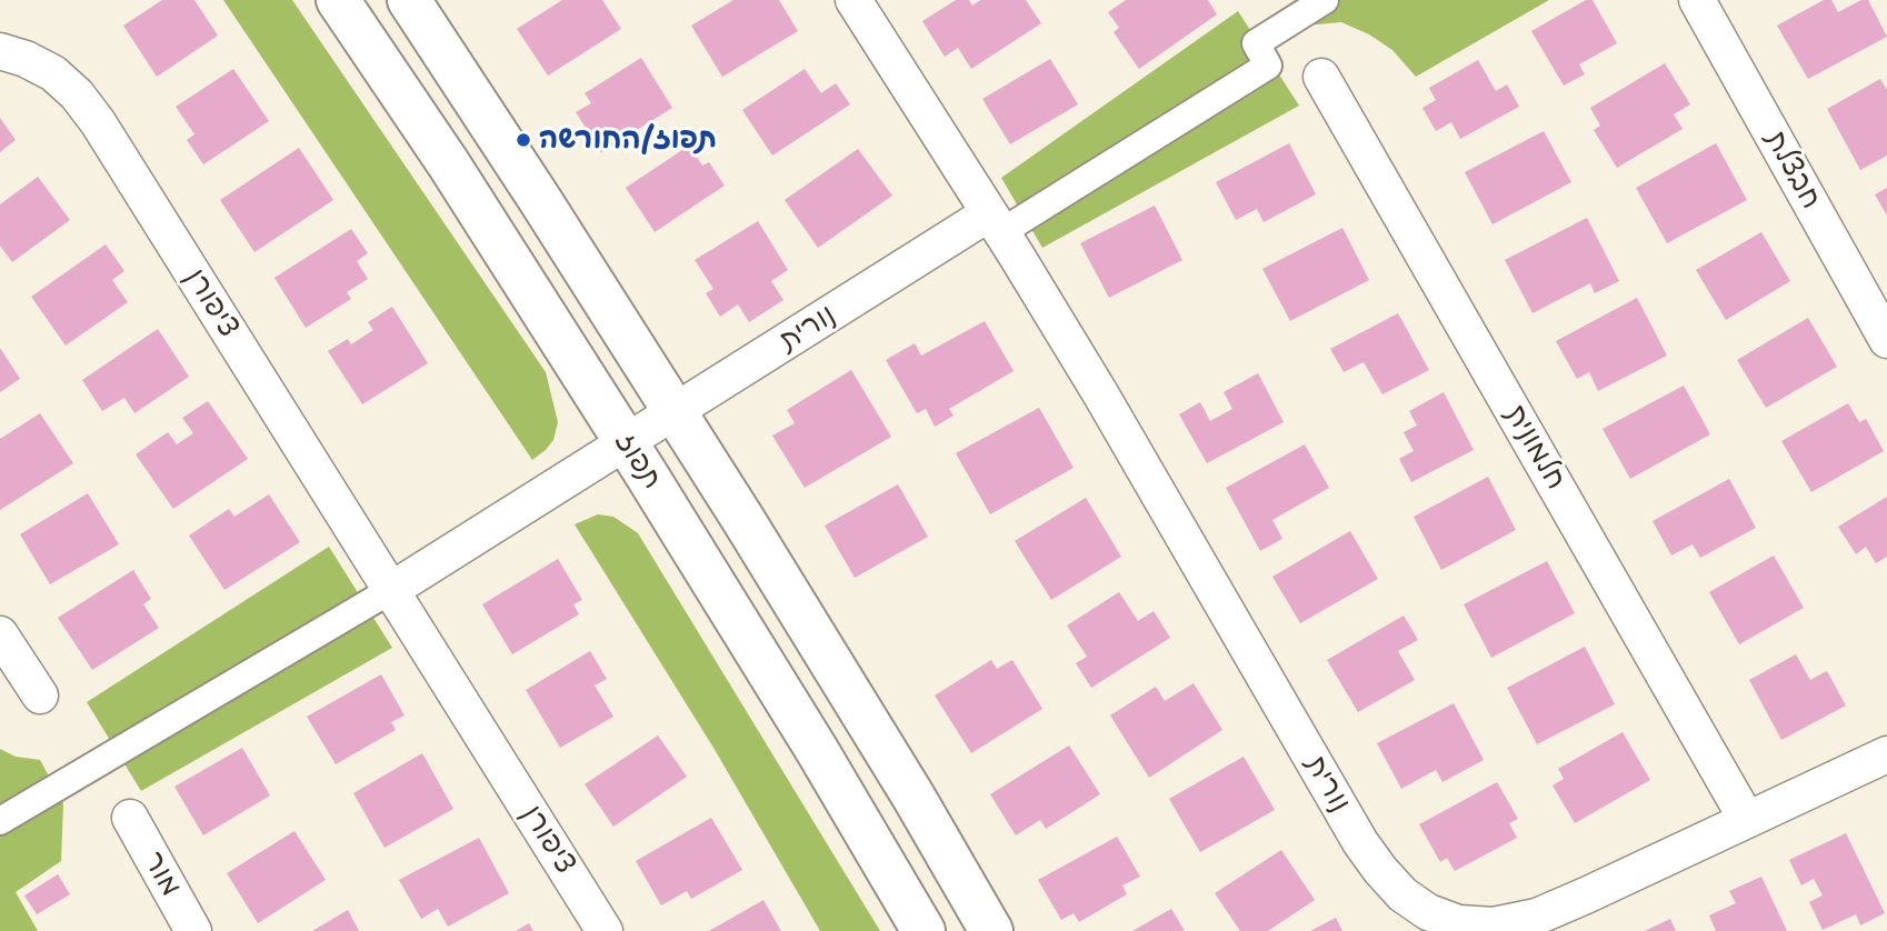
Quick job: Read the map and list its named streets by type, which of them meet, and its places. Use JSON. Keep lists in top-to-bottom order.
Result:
{
  "streets": {
    "street": [
      "חבצלת",
      "ציפורן",
      "נורית",
      "חלמונית",
      "תפוז",
      "מור"
    ]
  },
  "crossings": [
    ["נורית", "חלמונית"],
    ["נורית", "תפוז"]
  ],
  "places": ["תפוז/החורשה"]
}
